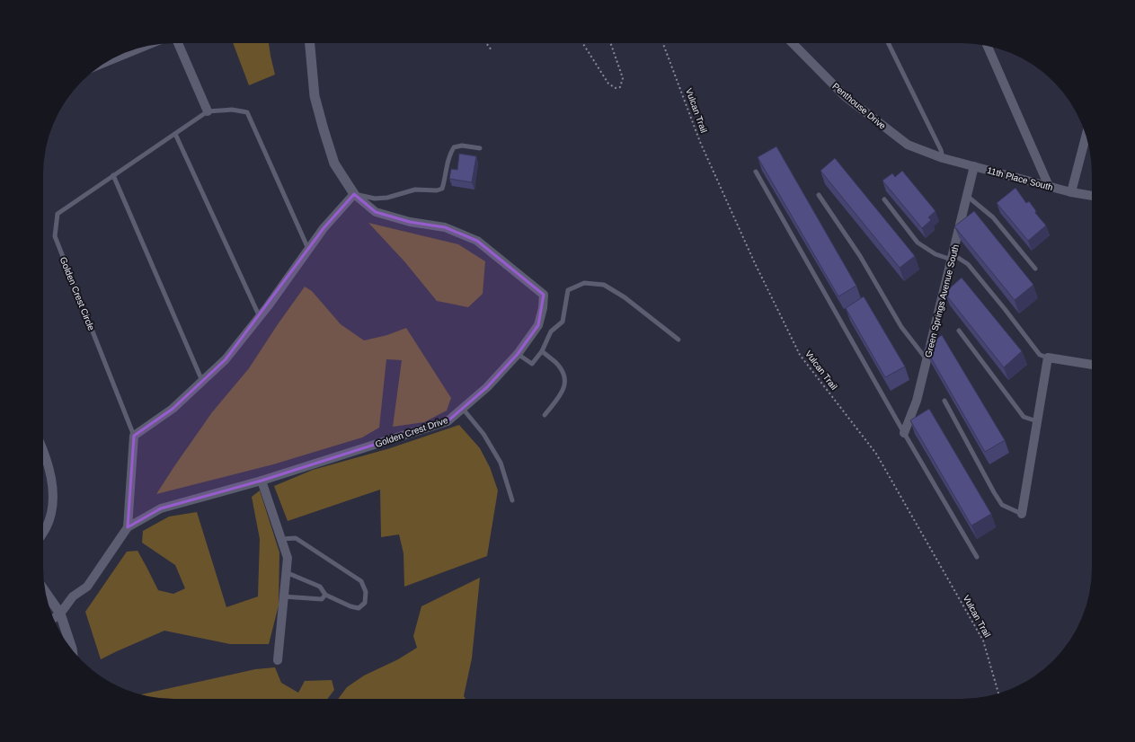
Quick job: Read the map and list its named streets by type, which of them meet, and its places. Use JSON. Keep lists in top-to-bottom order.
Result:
{
  "streets": {
    "street": [
      "Penthouse Drive",
      "11th Place South",
      "Golden Crest Circle",
      "Green Springs Avenue South",
      "Golden Crest Drive"
    ],
    "path": ["Vulcan Trail"]
  },
  "crossings": [
    ["Penthouse Drive", "11th Place South"],
    ["11th Place South", "Green Springs Avenue South"],
    ["Golden Crest Circle", "Golden Crest Drive"]
  ]
}
